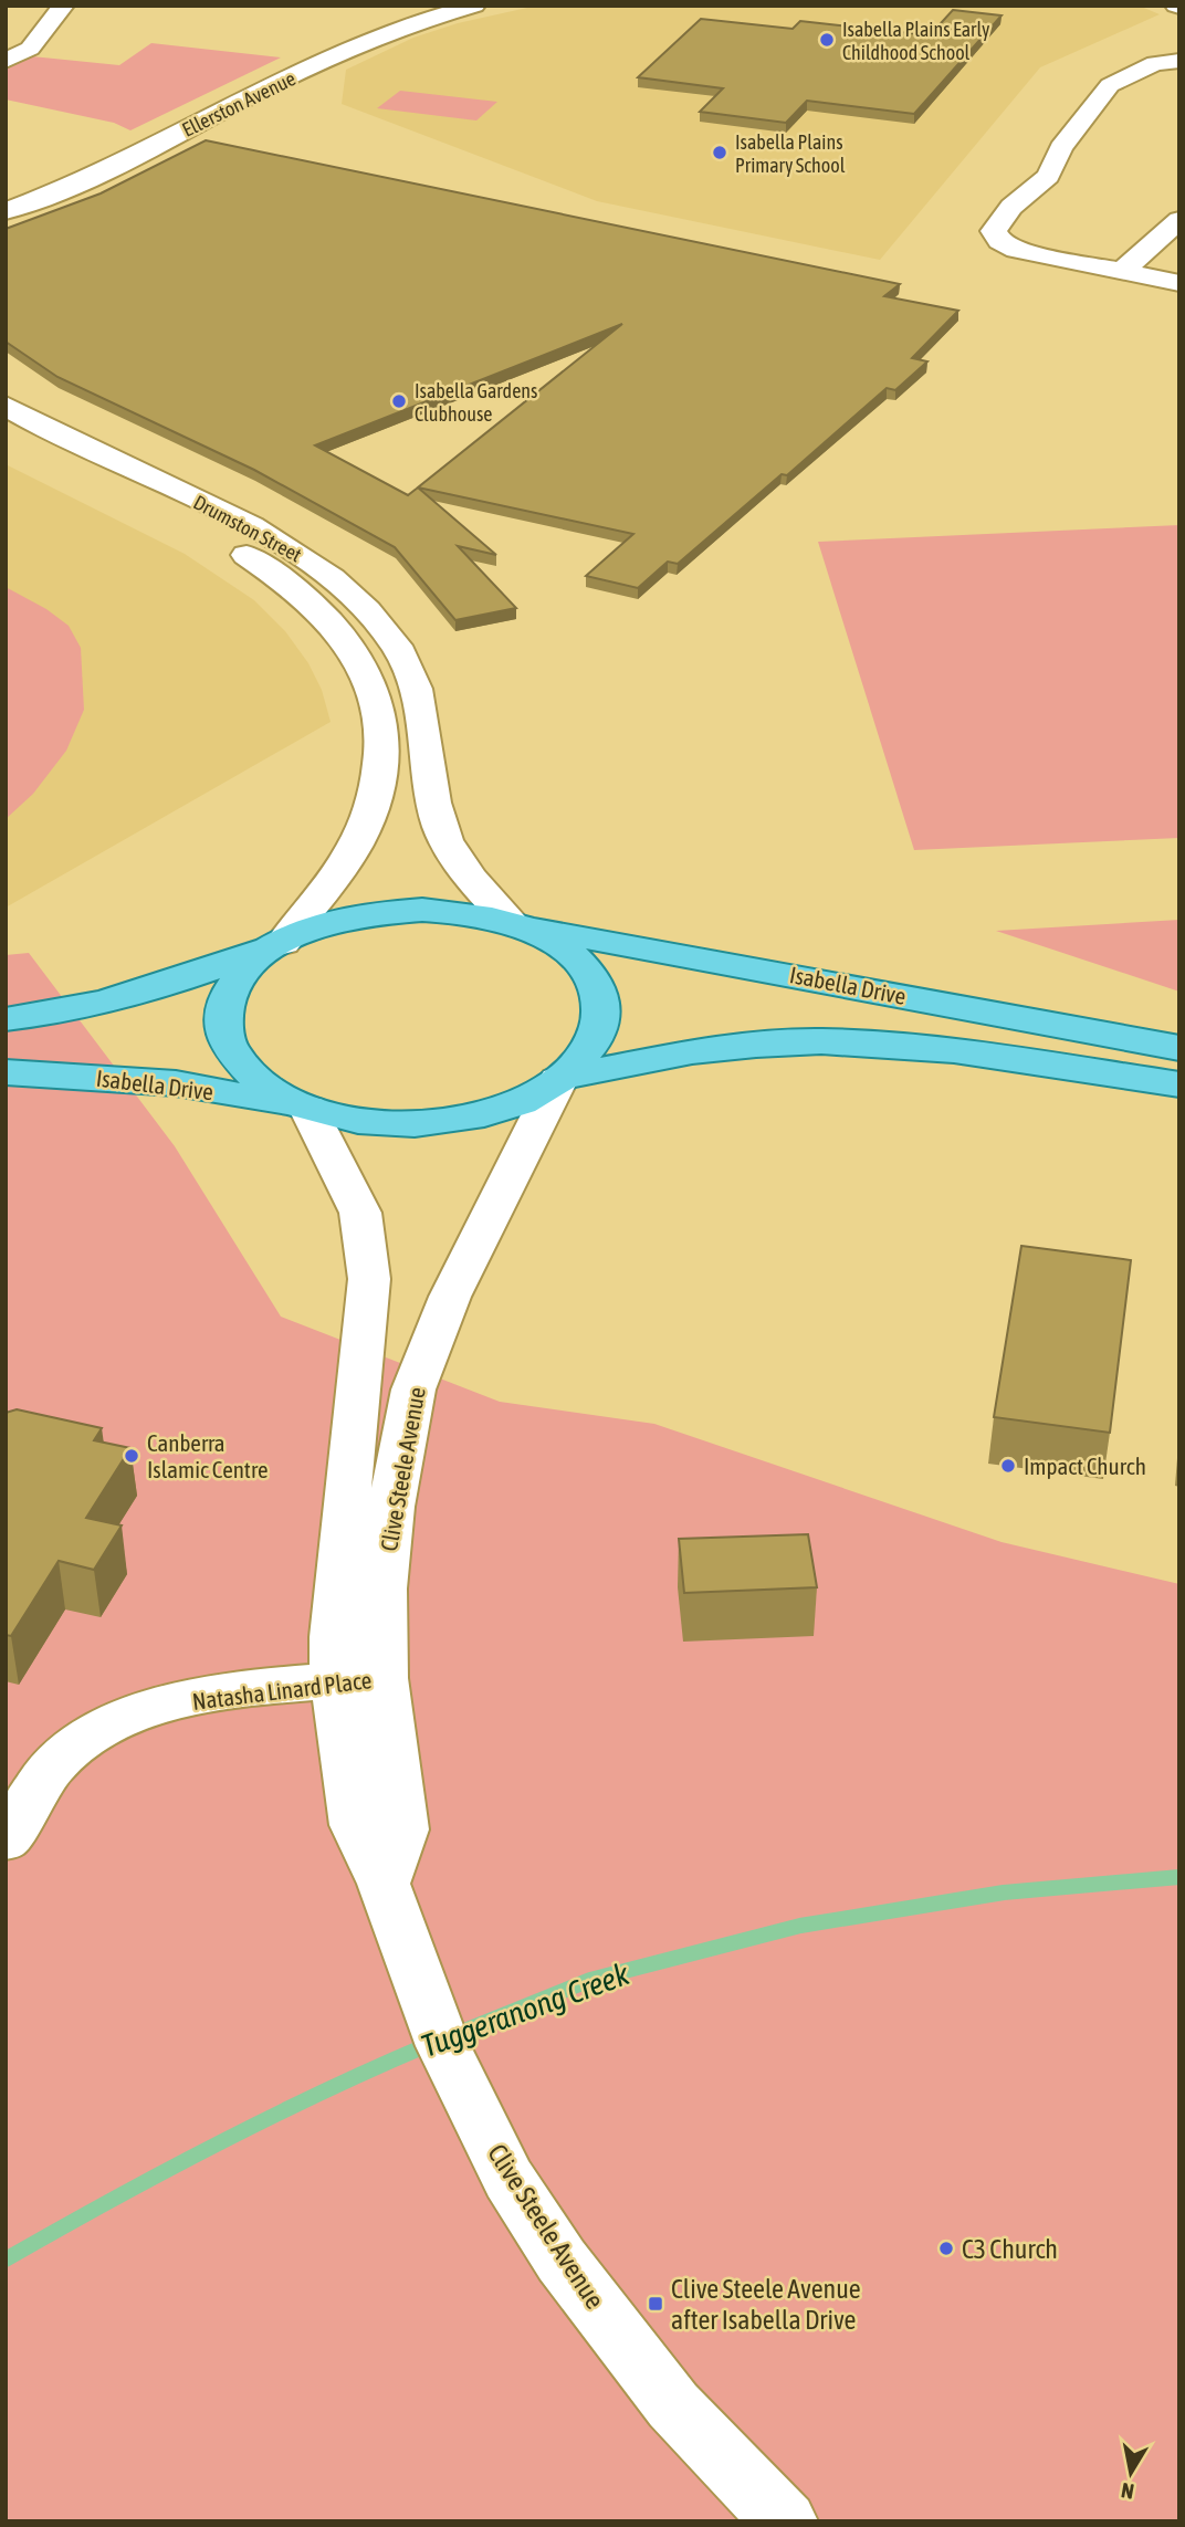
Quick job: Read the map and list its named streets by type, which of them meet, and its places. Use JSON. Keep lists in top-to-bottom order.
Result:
{
  "streets": {
    "main road": ["Isabella Drive"],
    "street": [
      "Ellerston Avenue",
      "Drumston Street",
      "Clive Steele Avenue",
      "Natasha Linard Place"
    ]
  },
  "crossings": [
    ["Drumston Street", "Isabella Drive"],
    ["Isabella Drive", "Clive Steele Avenue"],
    ["Clive Steele Avenue", "Natasha Linard Place"]
  ],
  "water": ["Tuggeranong Creek"],
  "places": {
    "other": [
      "Isabella Plains Early Childhood School",
      "Isabella Plains Primary School",
      "Isabella Gardens Clubhouse",
      "Canberra Islamic Centre",
      "Impact Church",
      "C3 Church"
    ],
    "transit": ["Clive Steele Avenue after Isabella Drive"]
  },
  "north": "bottom"
}
